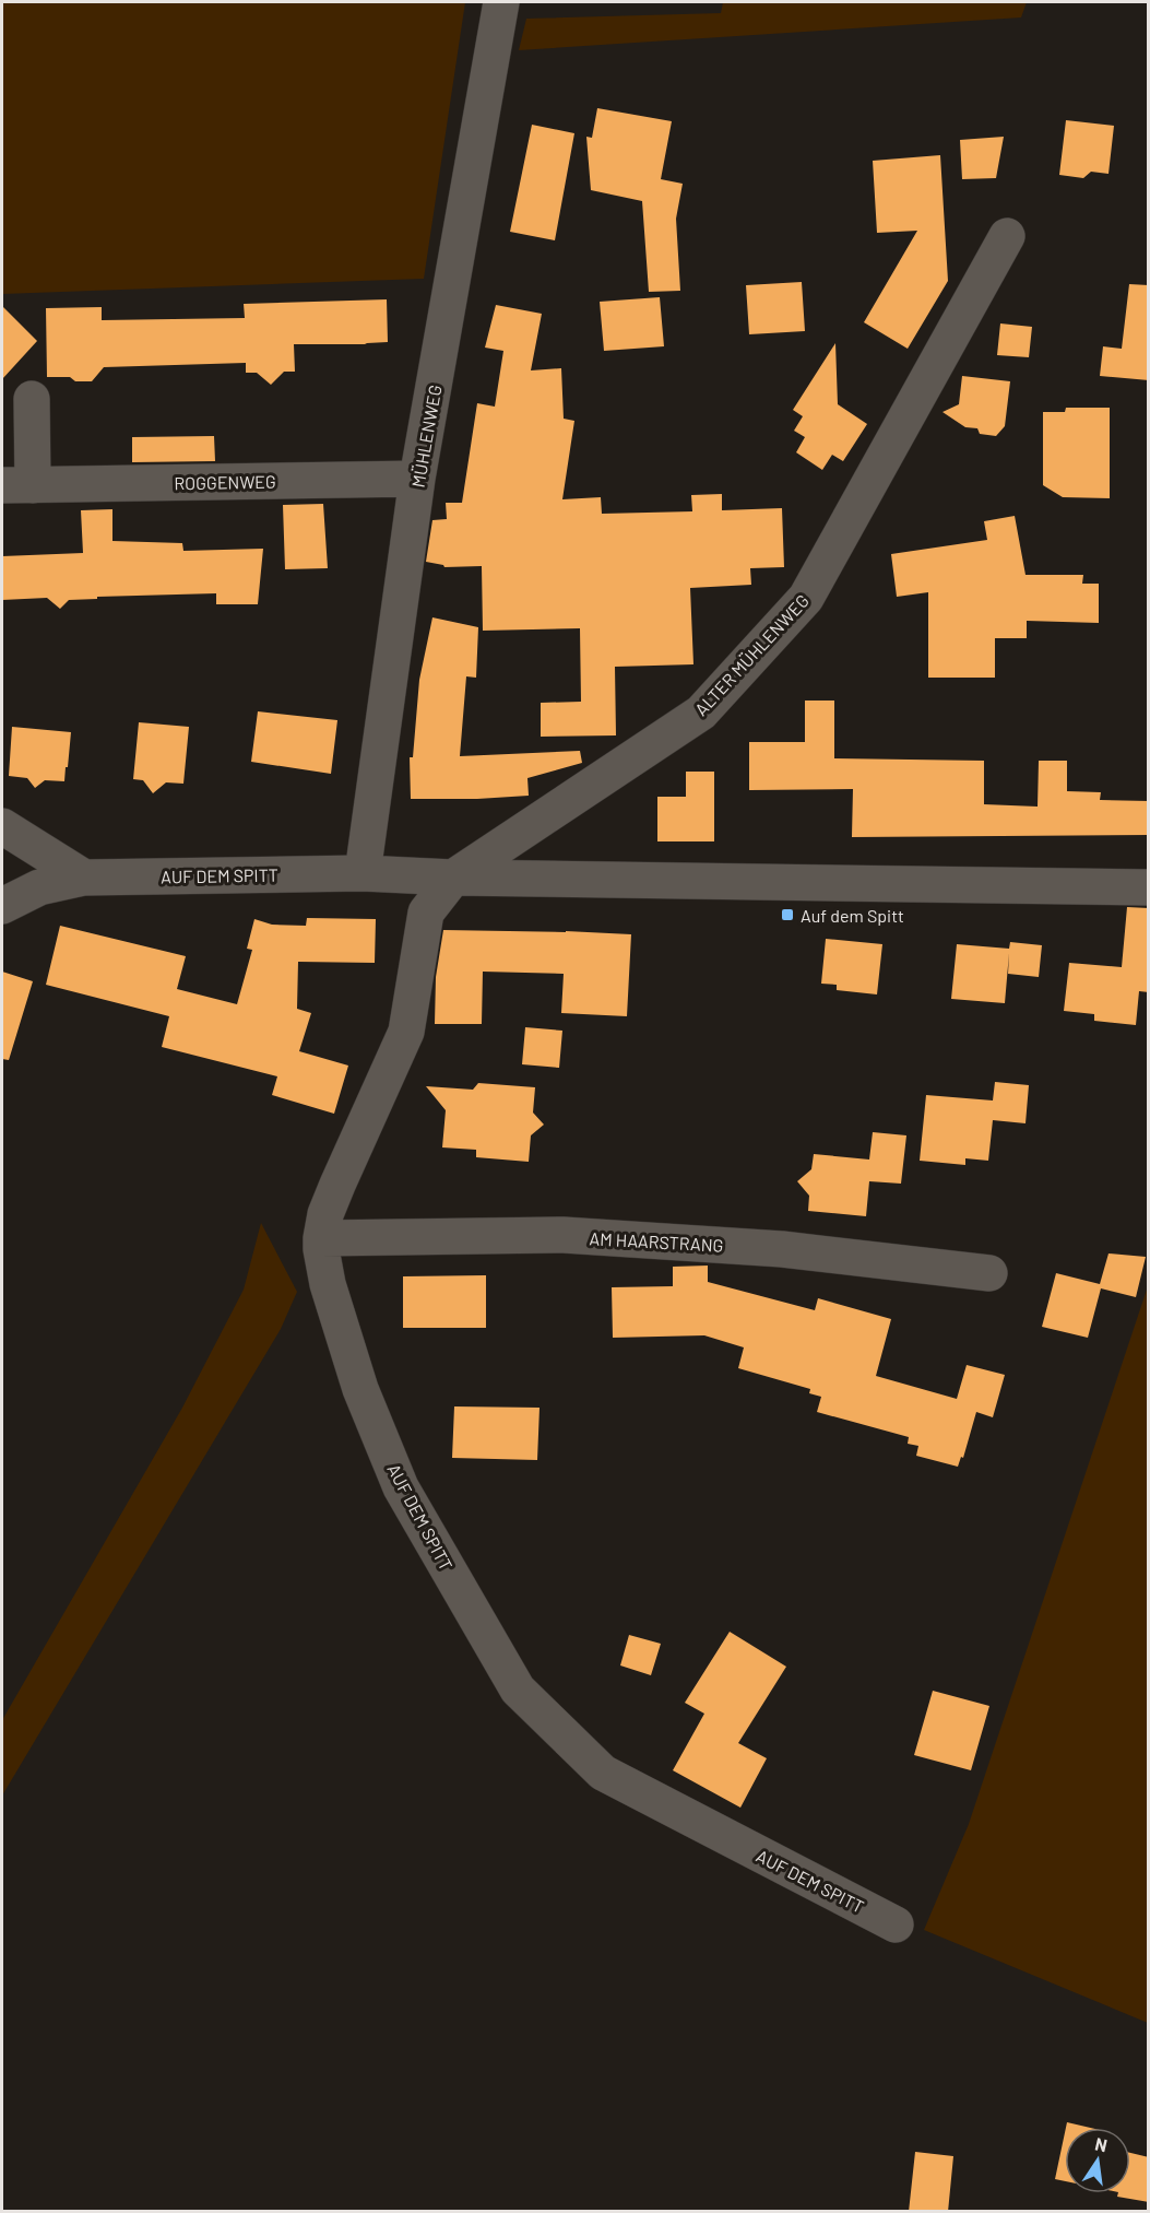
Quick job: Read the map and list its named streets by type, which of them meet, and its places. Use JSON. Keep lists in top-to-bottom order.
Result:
{
  "streets": {
    "street": [
      "MÜHLENWEG",
      "ROGGENWEG",
      "ALTER MÜHLENWEG",
      "AUF DEM SPITT",
      "AM HAARSTRANG"
    ]
  },
  "crossings": [
    ["MÜHLENWEG", "ROGGENWEG"],
    ["MÜHLENWEG", "AUF DEM SPITT"],
    ["ALTER MÜHLENWEG", "AUF DEM SPITT"],
    ["AUF DEM SPITT", "AM HAARSTRANG"]
  ],
  "places": {
    "transit": ["Auf dem Spitt"]
  },
  "north": "top"
}
